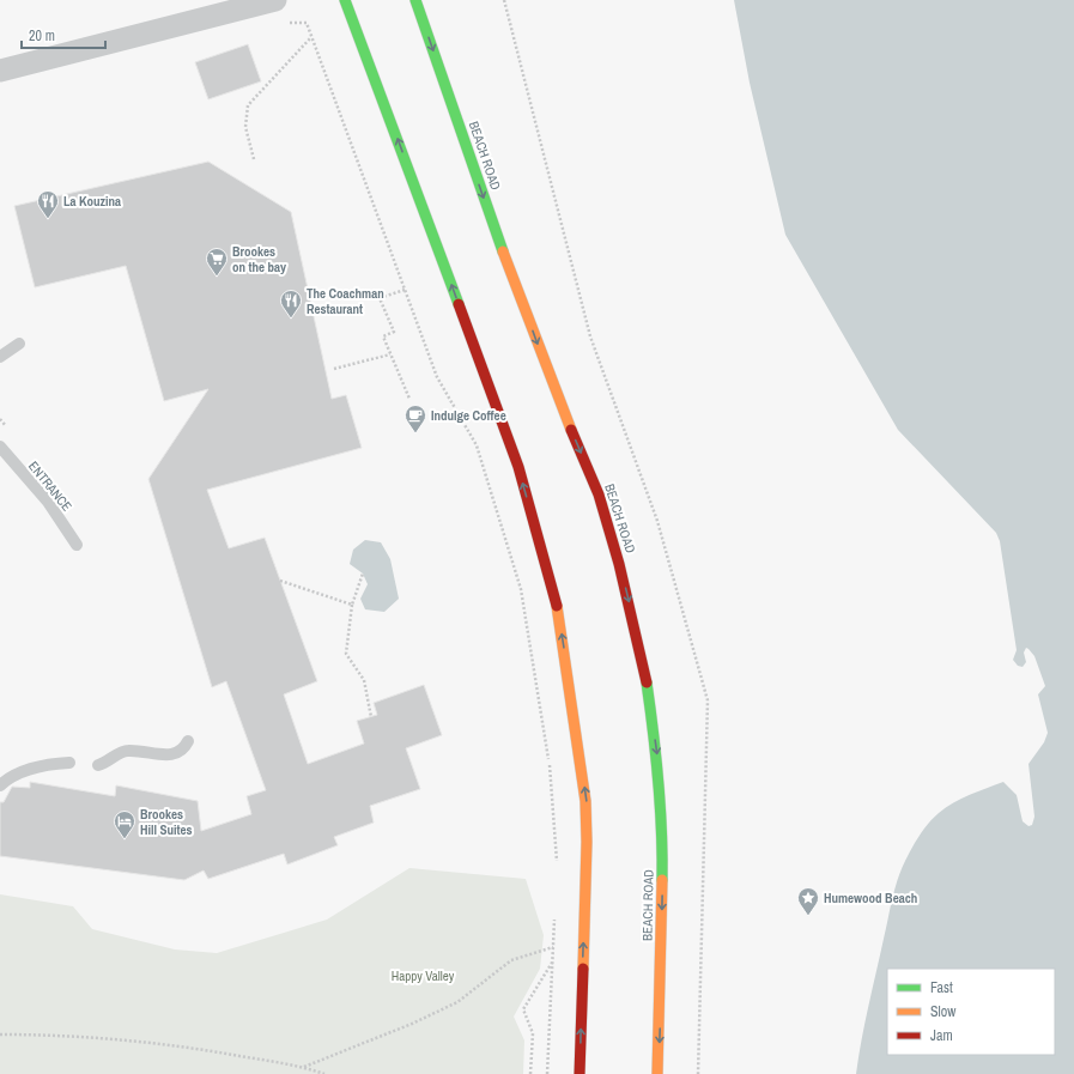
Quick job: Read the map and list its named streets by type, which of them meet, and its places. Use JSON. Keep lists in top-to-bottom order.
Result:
{
  "streets": {
    "main road": ["BEACH ROAD"],
    "lane": ["ENTRANCE"]
  },
  "parks": ["Happy Valley"],
  "places": {
    "restaurant": ["La Kouzina", "The Coachman Restaurant"],
    "supermarket": ["Brookes on the bay"],
    "cafe": ["Indulge Coffee"],
    "hotel": ["Brookes Hill Suites"],
    "place": ["Humewood Beach"]
  },
  "legend": ["Fast", "Slow", "Jam"],
  "scale_bar": "20 m"
}
